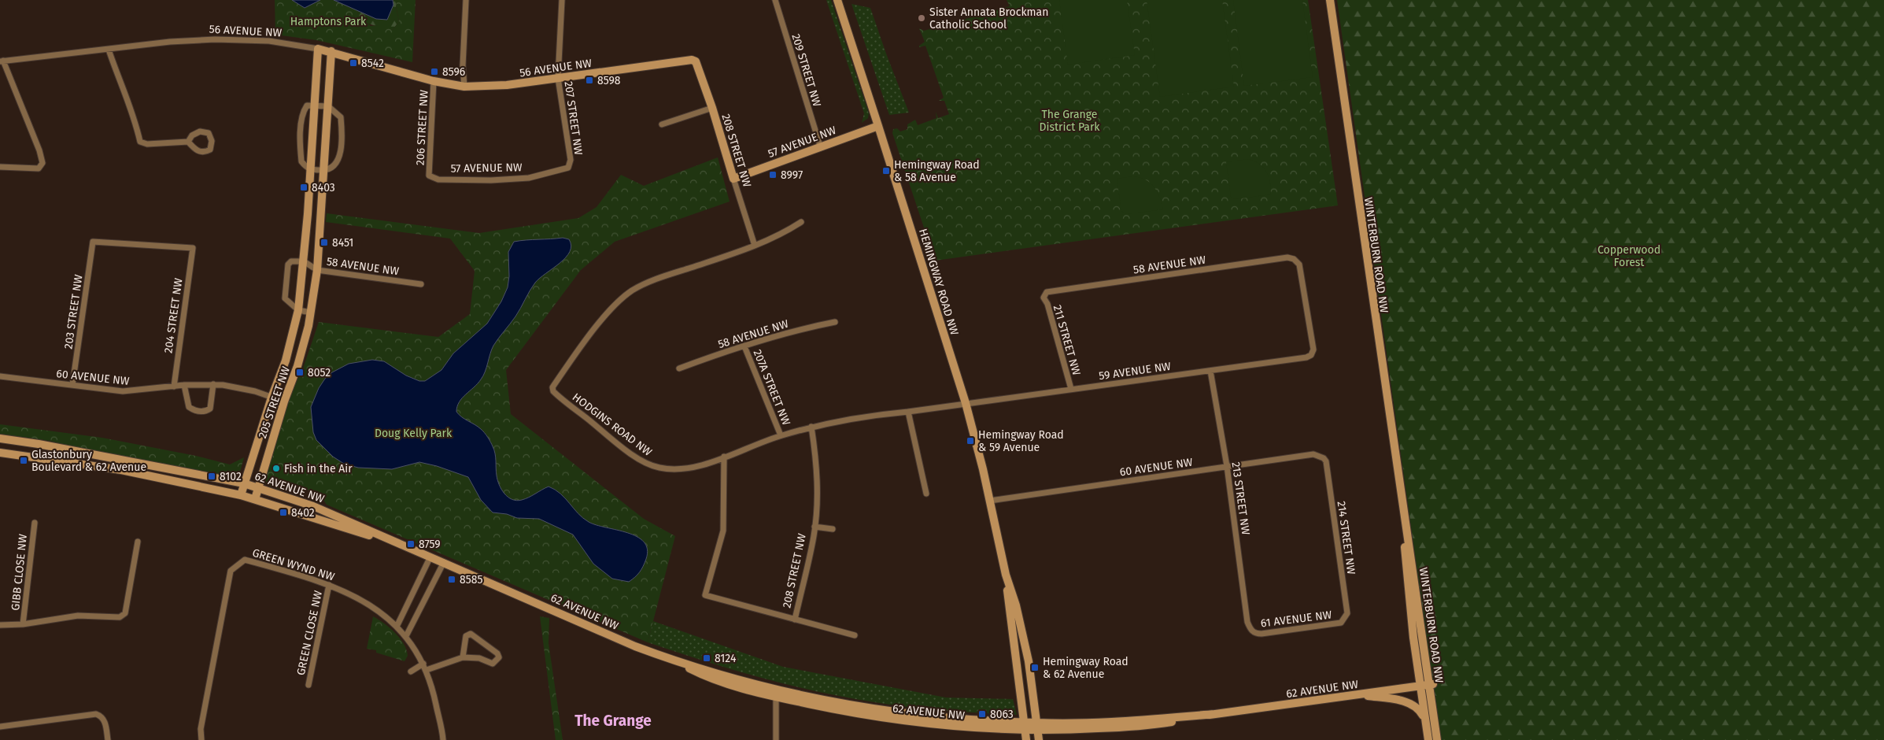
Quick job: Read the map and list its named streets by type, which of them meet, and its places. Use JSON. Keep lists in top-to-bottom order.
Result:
{
  "streets": {
    "main road": [
      "56 AVENUE NW",
      "57 AVENUE NW",
      "208 STREET NW",
      "WINTERBURN ROAD NW",
      "HEMINGWAY ROAD NW",
      "205 STREET NW",
      "62 AVENUE NW"
    ],
    "street": [
      "209 STREET NW",
      "207 STREET NW",
      "206 STREET NW",
      "58 AVENUE NW",
      "203 STREET NW",
      "204 STREET NW",
      "211 STREET NW",
      "59 AVENUE NW",
      "60 AVENUE NW",
      "207A STREET NW",
      "HODGINS ROAD NW",
      "213 STREET NW",
      "214 STREET NW",
      "GREEN WYND NW",
      "GIBB CLOSE NW",
      "61 AVENUE NW",
      "GREEN CLOSE NW"
    ]
  },
  "crossings": [
    ["56 AVENUE NW", "207 STREET NW"],
    ["56 AVENUE NW", "206 STREET NW"],
    ["56 AVENUE NW", "208 STREET NW"],
    ["56 AVENUE NW", "205 STREET NW"],
    ["209 STREET NW", "57 AVENUE NW"],
    ["207 STREET NW", "57 AVENUE NW"],
    ["206 STREET NW", "57 AVENUE NW"],
    ["57 AVENUE NW", "208 STREET NW"],
    ["57 AVENUE NW", "HEMINGWAY ROAD NW"],
    ["208 STREET NW", "HODGINS ROAD NW"],
    ["WINTERBURN ROAD NW", "62 AVENUE NW"],
    ["58 AVENUE NW", "211 STREET NW"],
    ["58 AVENUE NW", "59 AVENUE NW"],
    ["58 AVENUE NW", "207A STREET NW"],
    ["58 AVENUE NW", "205 STREET NW"],
    ["HEMINGWAY ROAD NW", "59 AVENUE NW"],
    ["HEMINGWAY ROAD NW", "60 AVENUE NW"],
    ["HEMINGWAY ROAD NW", "HODGINS ROAD NW"],
    ["HEMINGWAY ROAD NW", "62 AVENUE NW"],
    ["203 STREET NW", "204 STREET NW"],
    ["203 STREET NW", "60 AVENUE NW"],
    ["204 STREET NW", "60 AVENUE NW"],
    ["211 STREET NW", "59 AVENUE NW"],
    ["59 AVENUE NW", "HODGINS ROAD NW"],
    ["59 AVENUE NW", "213 STREET NW"],
    ["60 AVENUE NW", "205 STREET NW"],
    ["60 AVENUE NW", "213 STREET NW"],
    ["60 AVENUE NW", "214 STREET NW"],
    ["207A STREET NW", "HODGINS ROAD NW"],
    ["205 STREET NW", "62 AVENUE NW"],
    ["213 STREET NW", "61 AVENUE NW"],
    ["214 STREET NW", "61 AVENUE NW"],
    ["GREEN WYND NW", "GREEN CLOSE NW"]
  ],
  "districts": ["The Grange"],
  "parks": [
    "Hamptons Park",
    "The Grange District Park",
    "Copperwood Forest",
    "Doug Kelly Park"
  ],
  "places": {
    "other": ["Sister Annata Brockman Catholic School", "Fish in the Air"],
    "transit": [
      "8542",
      "8596",
      "8598",
      "Hemingway Road & 58 Avenue",
      "8997",
      "8403",
      "8451",
      "8052",
      "Hemingway Road & 59 Avenue",
      "Glastonbury Boulevard & 62 Avenue",
      "8102",
      "8402",
      "8759",
      "8585",
      "8124",
      "Hemingway Road & 62 Avenue",
      "8063"
    ]
  }
}
